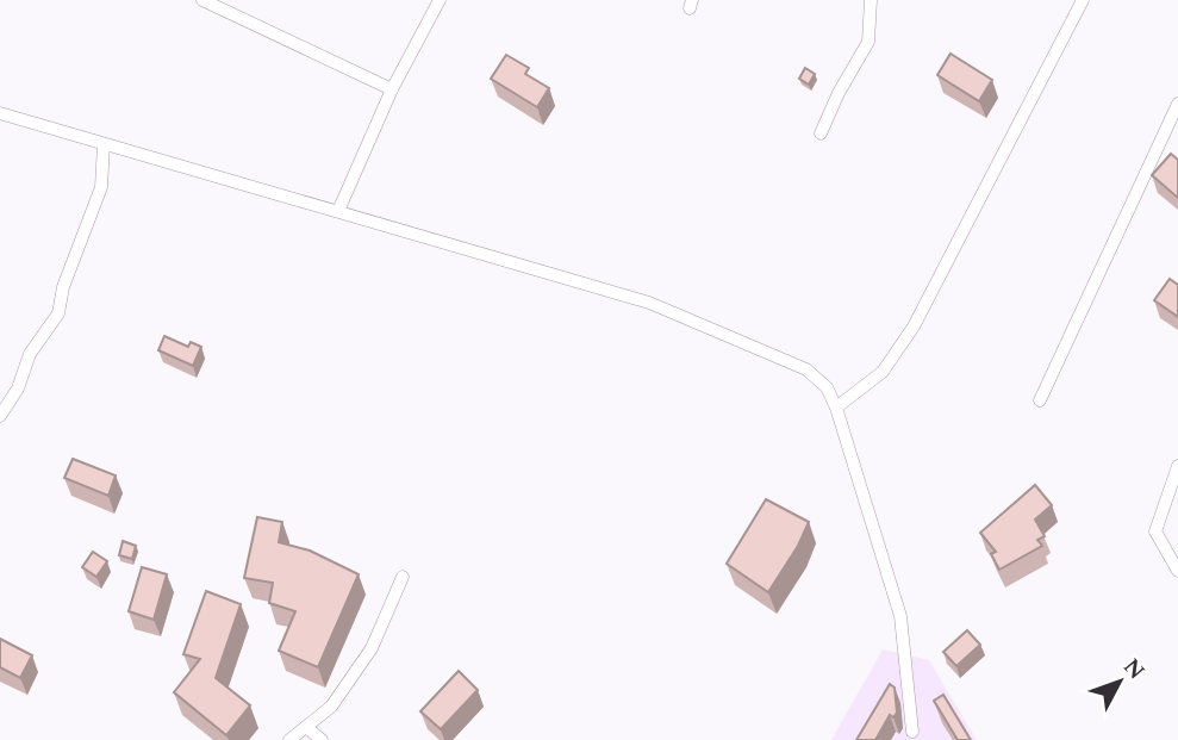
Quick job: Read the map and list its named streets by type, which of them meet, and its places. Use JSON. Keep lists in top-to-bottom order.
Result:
{
  "north": "top right"
}
